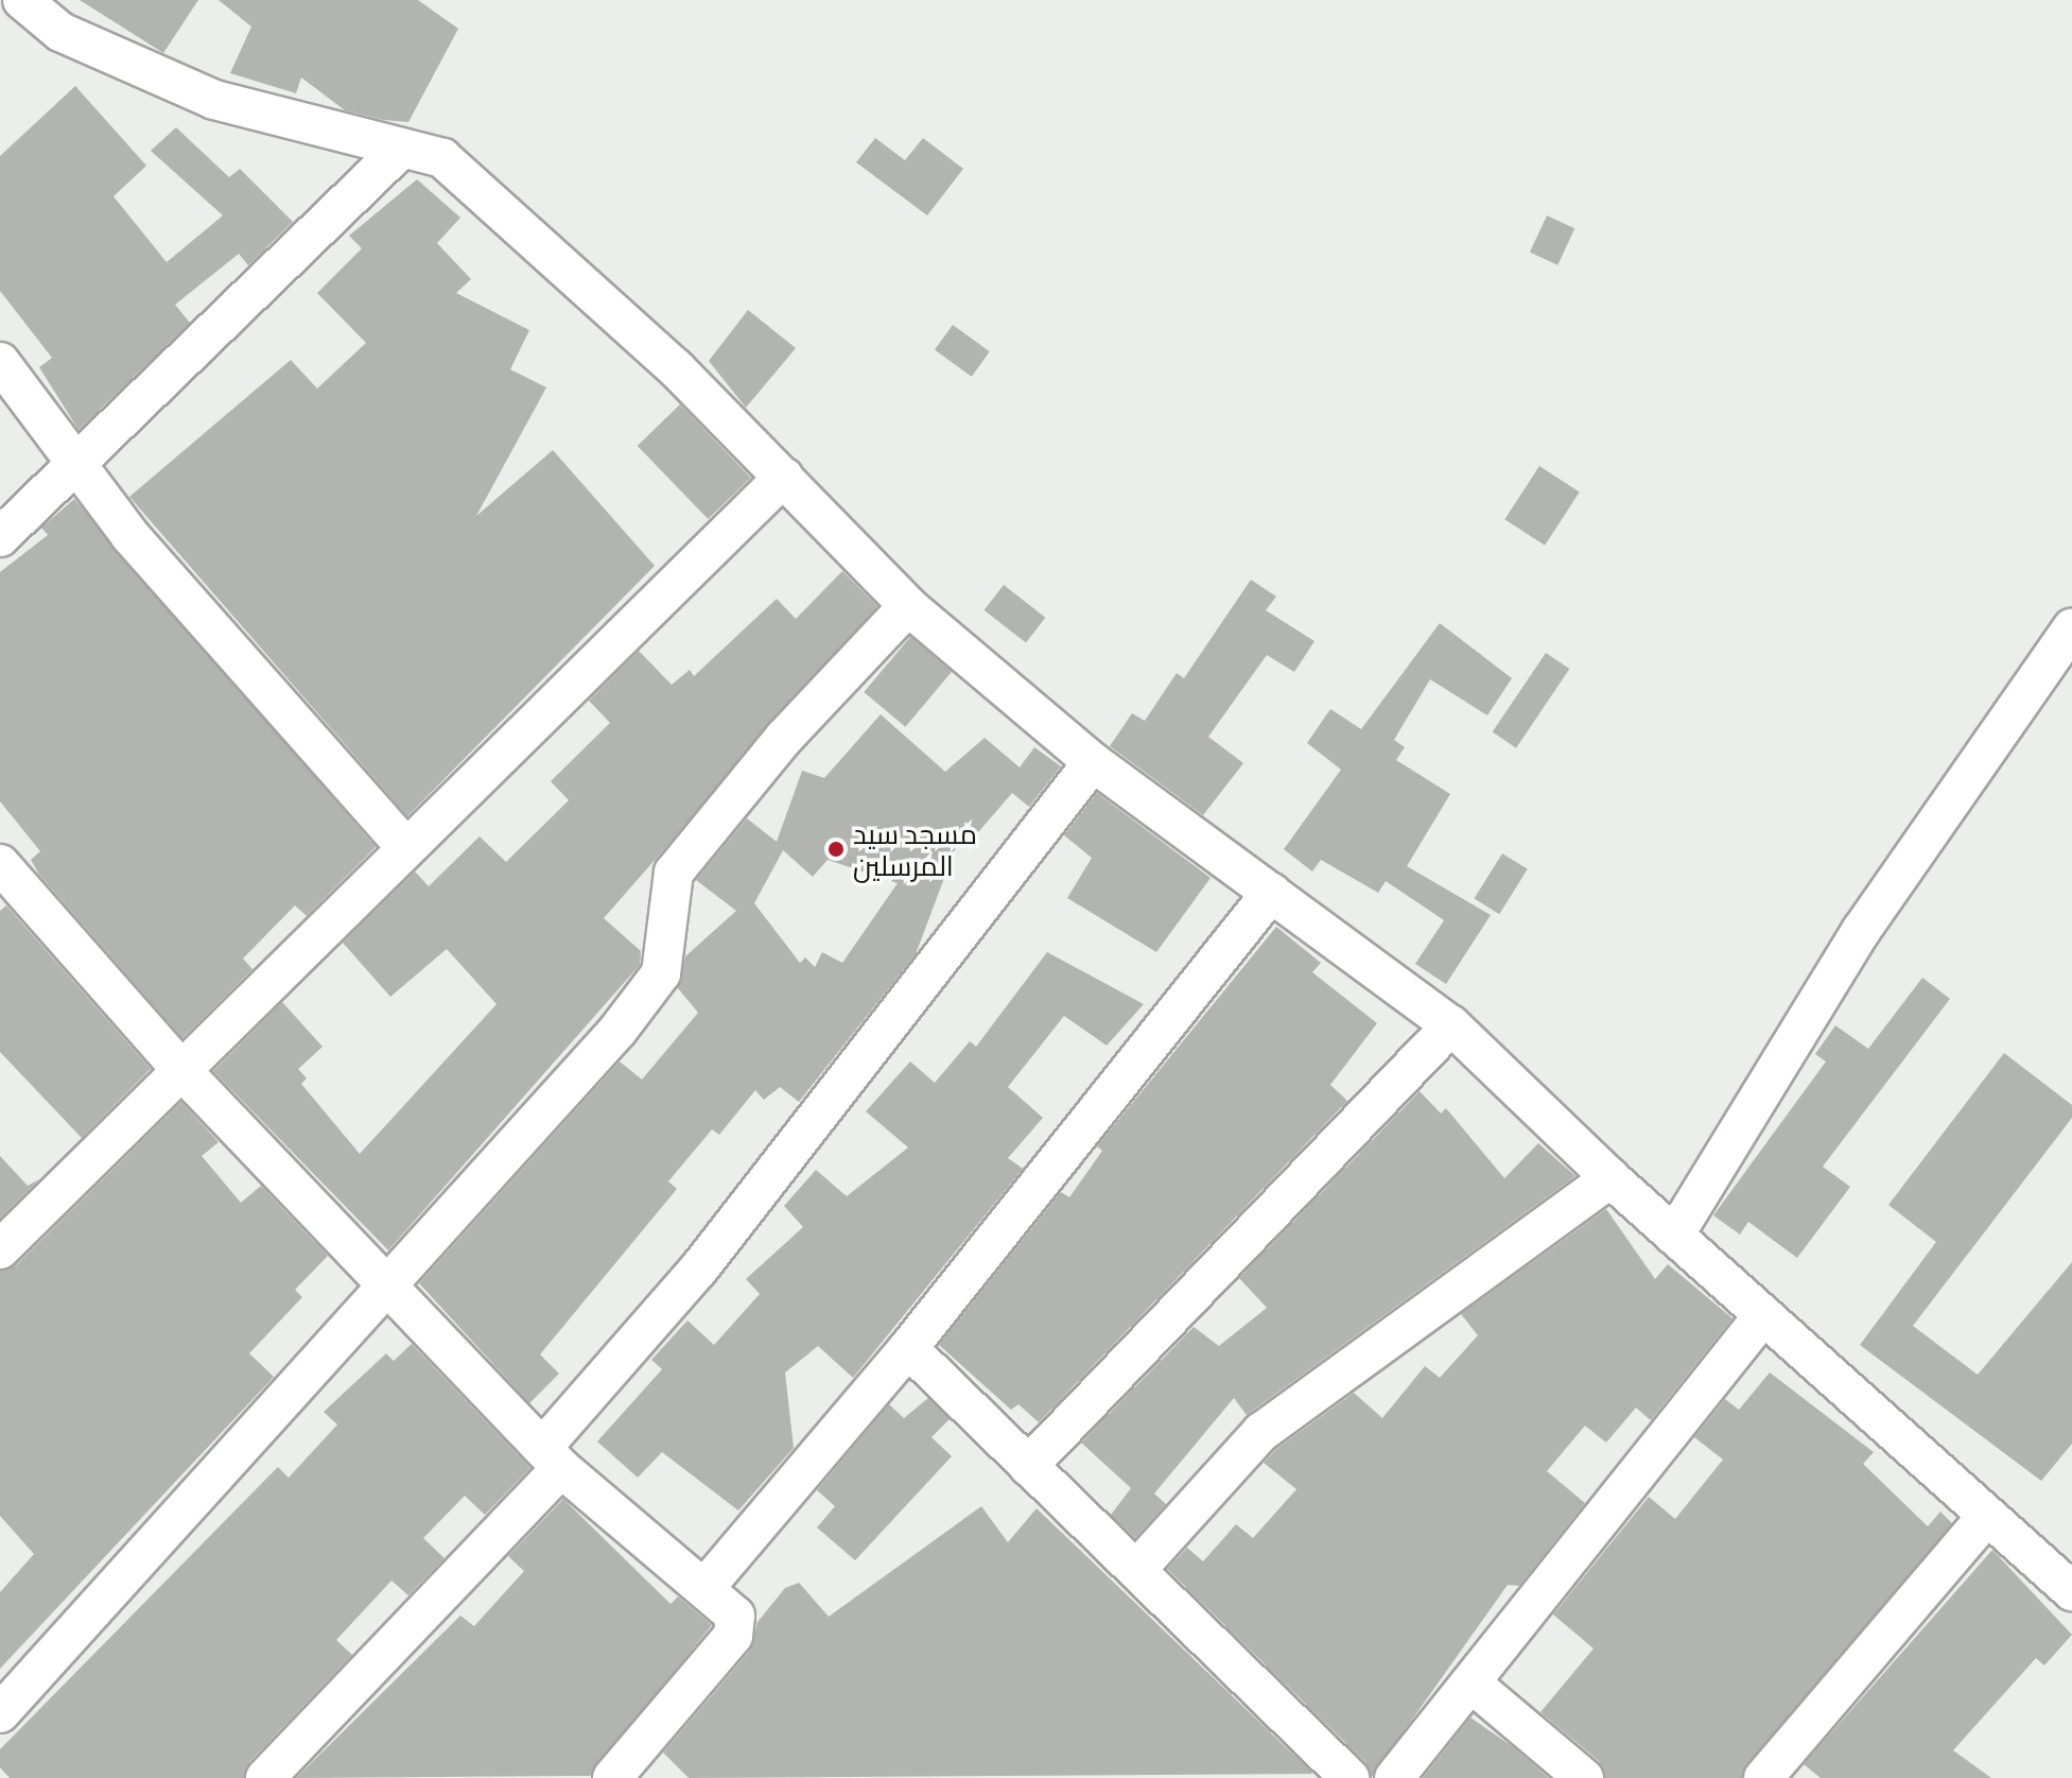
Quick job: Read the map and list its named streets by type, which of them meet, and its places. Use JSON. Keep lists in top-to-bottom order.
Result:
{
  "places": ["مسجد سيد المرسلين"]
}
